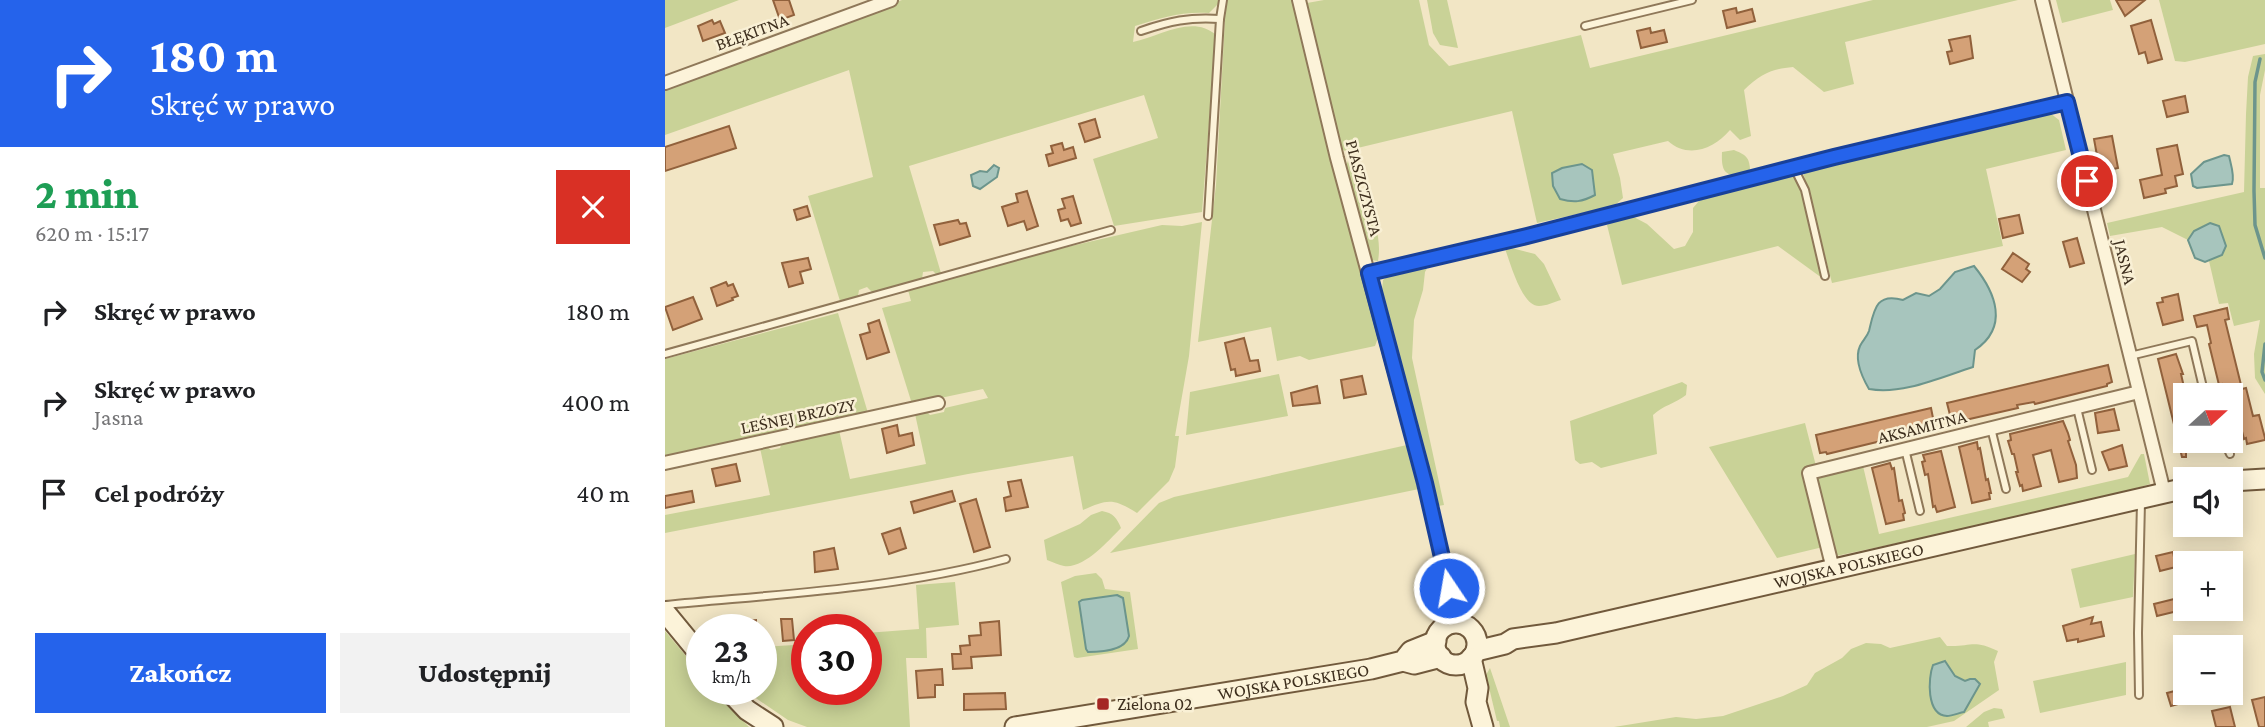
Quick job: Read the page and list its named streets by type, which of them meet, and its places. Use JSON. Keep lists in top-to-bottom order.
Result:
{
  "streets": {
    "street": [
      "BŁĘKITNA",
      "PIASZCZYSTA",
      "JASNA",
      "LEŚNEJ BRZOZY",
      "AKSAMITNA",
      "WOJSKA POLSKIEGO"
    ]
  },
  "crossings": [
    ["PIASZCZYSTA", "WOJSKA POLSKIEGO"],
    ["JASNA", "AKSAMITNA"],
    ["JASNA", "WOJSKA POLSKIEGO"],
    ["AKSAMITNA", "WOJSKA POLSKIEGO"]
  ],
  "places": {
    "transit": ["Zielona 02"]
  },
  "north": "right",
  "page": {
    "turn": ["180 m", "Skręć w prawo"],
    "heading": ["2 min", "620 m · 15:17"],
    "list": [
      {
        "name": "Skręć w prawo",
        "value": "180 m"
      },
      {
        "name": "Skręć w prawo",
        "note": "Jasna",
        "value": "400 m"
      },
      {
        "name": "Cel podróży",
        "value": "40 m"
      }
    ],
    "map_buttons": ["+", "−"],
    "speed": "23 km/h",
    "limit": "30",
    "buttons": ["Zakończ", "Udostępnij"]
  }
}
